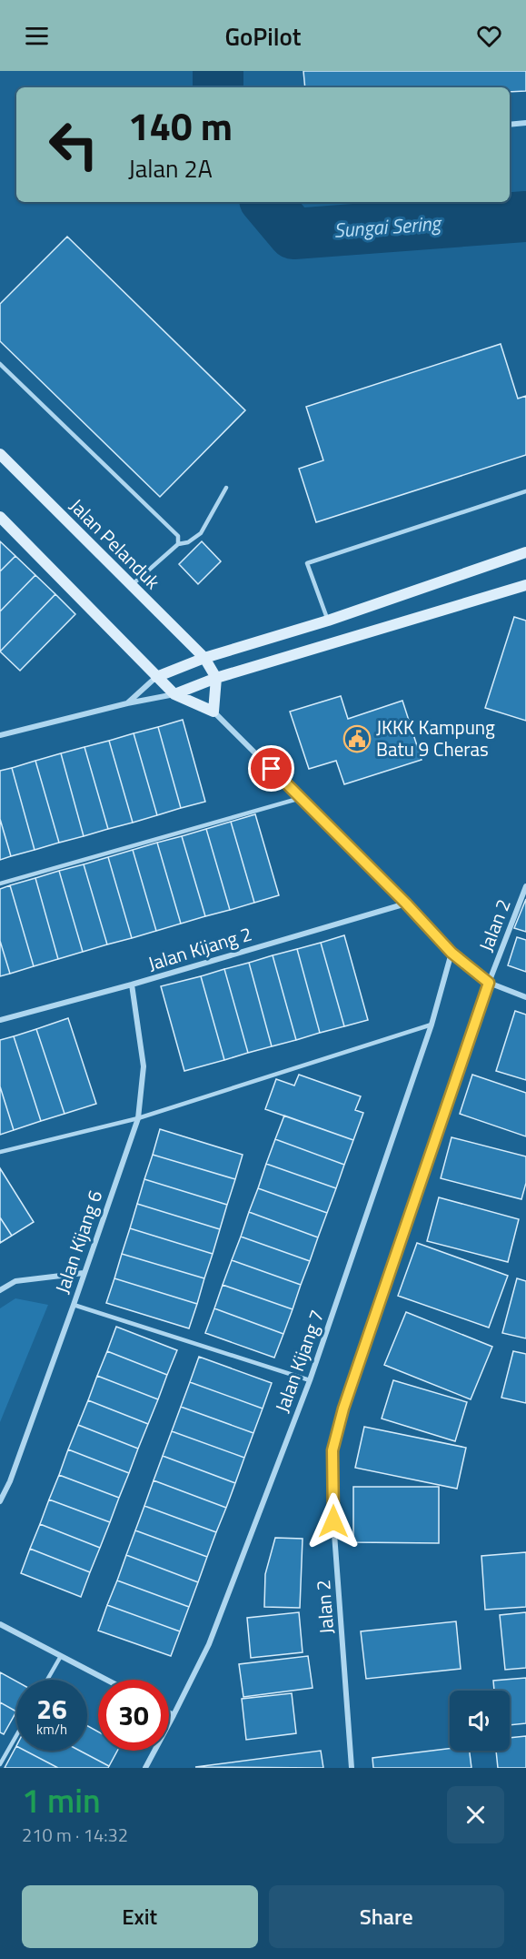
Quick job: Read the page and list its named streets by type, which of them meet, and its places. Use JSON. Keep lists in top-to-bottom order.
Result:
{
  "streets": {
    "street": [
      "Jalan Pelanduk",
      "Jalan 2",
      "Jalan Kijang 2",
      "Jalan Kijang 6",
      "Jalan Kijang 7"
    ]
  },
  "crossings": [
    ["Jalan Kijang 2", "Jalan Kijang 6"]
  ],
  "water": ["Sungai Sering"],
  "places": {
    "public building": ["JKKK Kampung Batu 9 Cheras"]
  },
  "page": {
    "header": "GoPilot",
    "turn": ["140 m", "Jalan 2A"],
    "speed": "26 km/h",
    "limit": "30",
    "heading": ["1 min", "210 m · 14:32"],
    "buttons": ["Exit", "Share"]
  }
}
